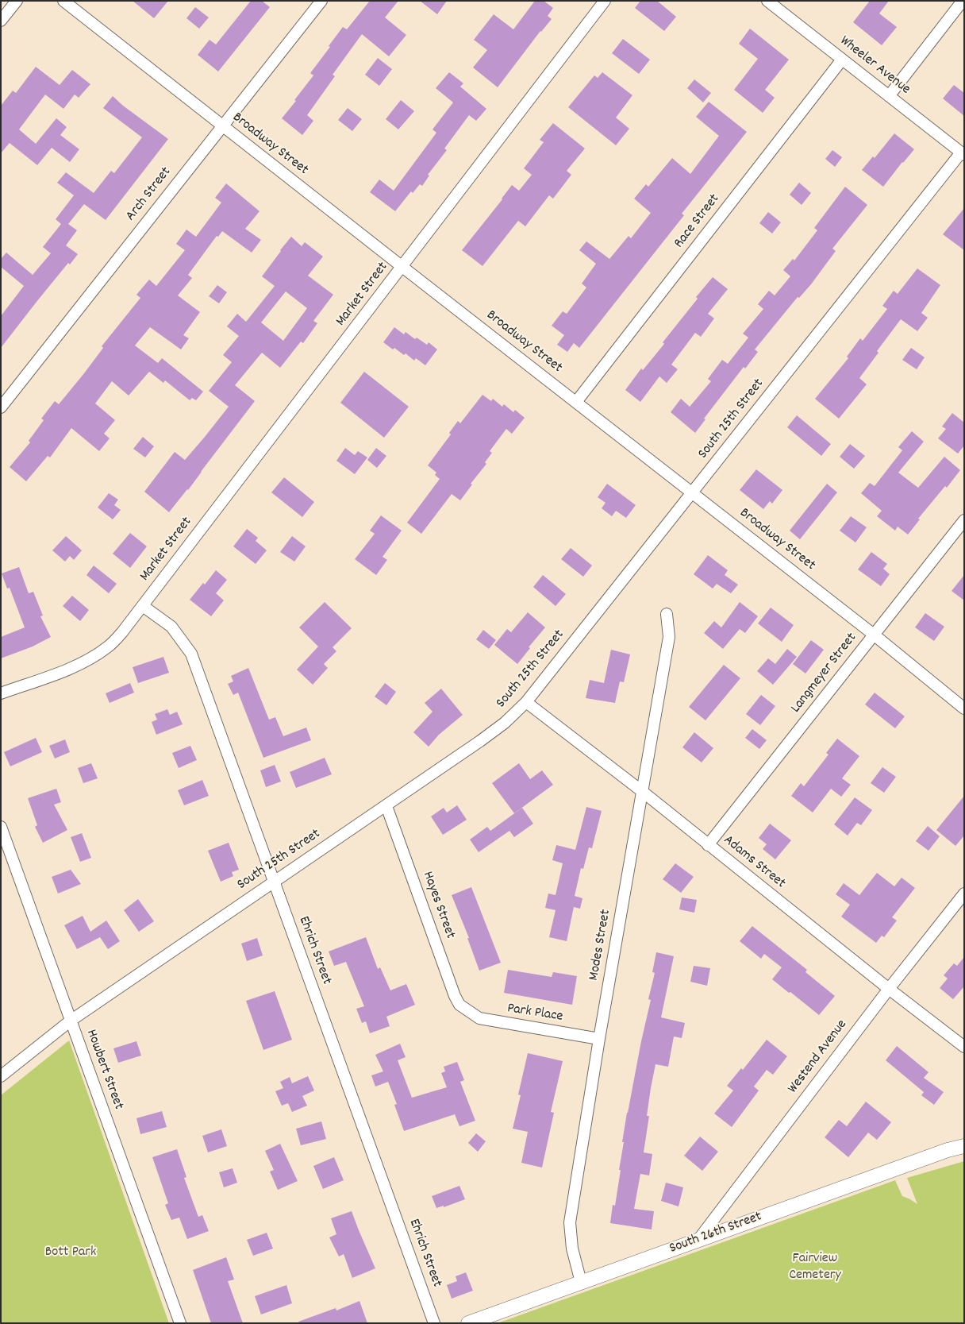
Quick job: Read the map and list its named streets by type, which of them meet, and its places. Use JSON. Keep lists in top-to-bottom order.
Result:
{
  "streets": {
    "street": [
      "Wheeler Avenue",
      "Broadway Street",
      "Arch Street",
      "Race Street",
      "Market Street",
      "South 25th Street",
      "Langmeyer Street",
      "Adams Street",
      "Hayes Street",
      "Modes Street",
      "Ehrich Street",
      "Park Place",
      "Westend Avenue",
      "Howbert Street",
      "South 26th Street"
    ]
  },
  "crossings": [
    ["Wheeler Avenue", "Race Street"],
    ["Wheeler Avenue", "South 25th Street"],
    ["Broadway Street", "Arch Street"],
    ["Broadway Street", "Race Street"],
    ["Broadway Street", "Market Street"],
    ["Broadway Street", "South 25th Street"],
    ["Broadway Street", "Langmeyer Street"],
    ["Market Street", "Ehrich Street"],
    ["South 25th Street", "Adams Street"],
    ["South 25th Street", "Hayes Street"],
    ["South 25th Street", "Ehrich Street"],
    ["South 25th Street", "Howbert Street"],
    ["Langmeyer Street", "Adams Street"],
    ["Adams Street", "Modes Street"],
    ["Adams Street", "Westend Avenue"],
    ["Hayes Street", "Park Place"],
    ["Modes Street", "Park Place"],
    ["Modes Street", "South 26th Street"],
    ["Westend Avenue", "South 26th Street"]
  ],
  "parks": ["Bott Park", "Fairview Cemetery"]
}
